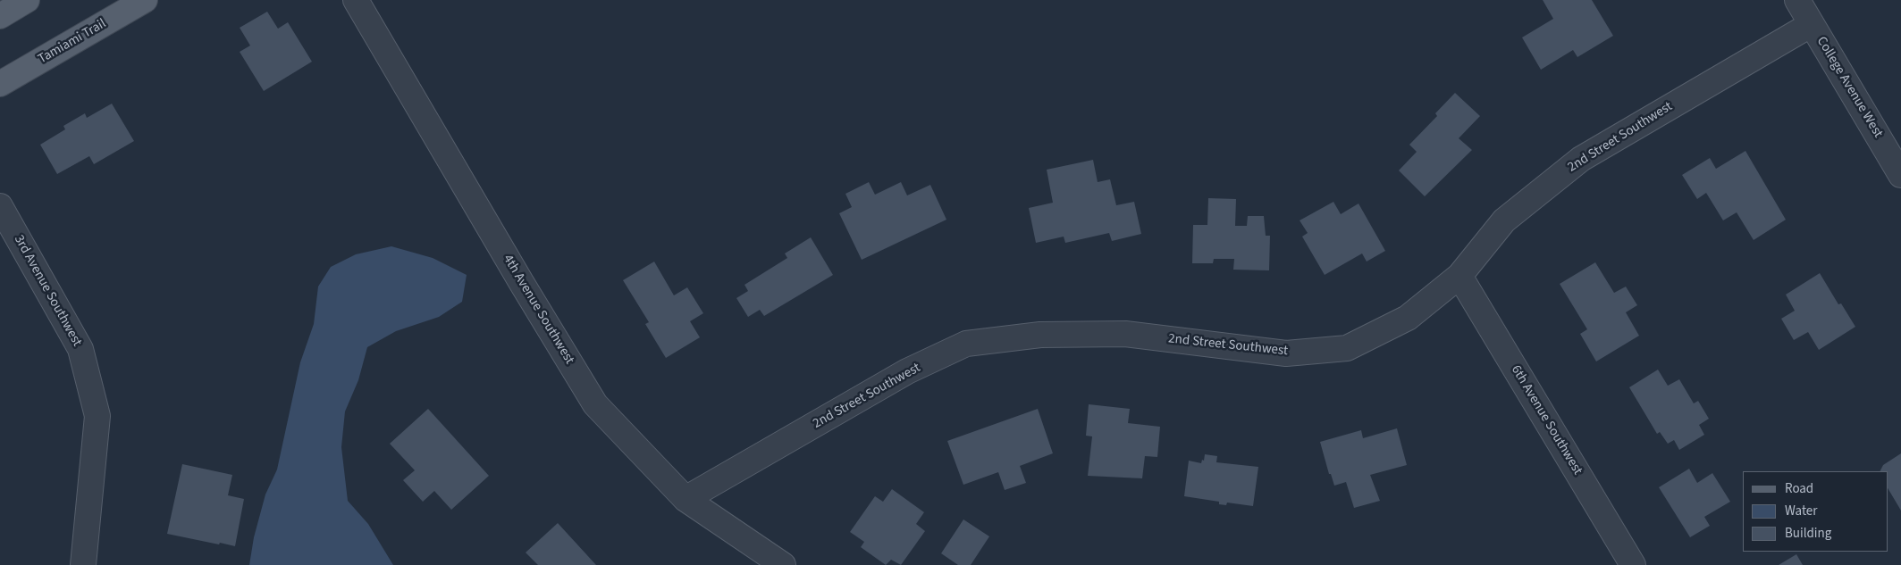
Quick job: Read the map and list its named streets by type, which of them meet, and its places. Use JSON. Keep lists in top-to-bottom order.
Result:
{
  "streets": {
    "main road": ["Tamiami Trail"],
    "street": [
      "College Avenue West",
      "2nd Street Southwest",
      "3rd Avenue Southwest",
      "4th Avenue Southwest",
      "6th Avenue Southwest"
    ]
  },
  "crossings": [
    ["College Avenue West", "2nd Street Southwest"],
    ["2nd Street Southwest", "4th Avenue Southwest"],
    ["2nd Street Southwest", "6th Avenue Southwest"]
  ],
  "legend": ["Road", "Water", "Building"]
}
